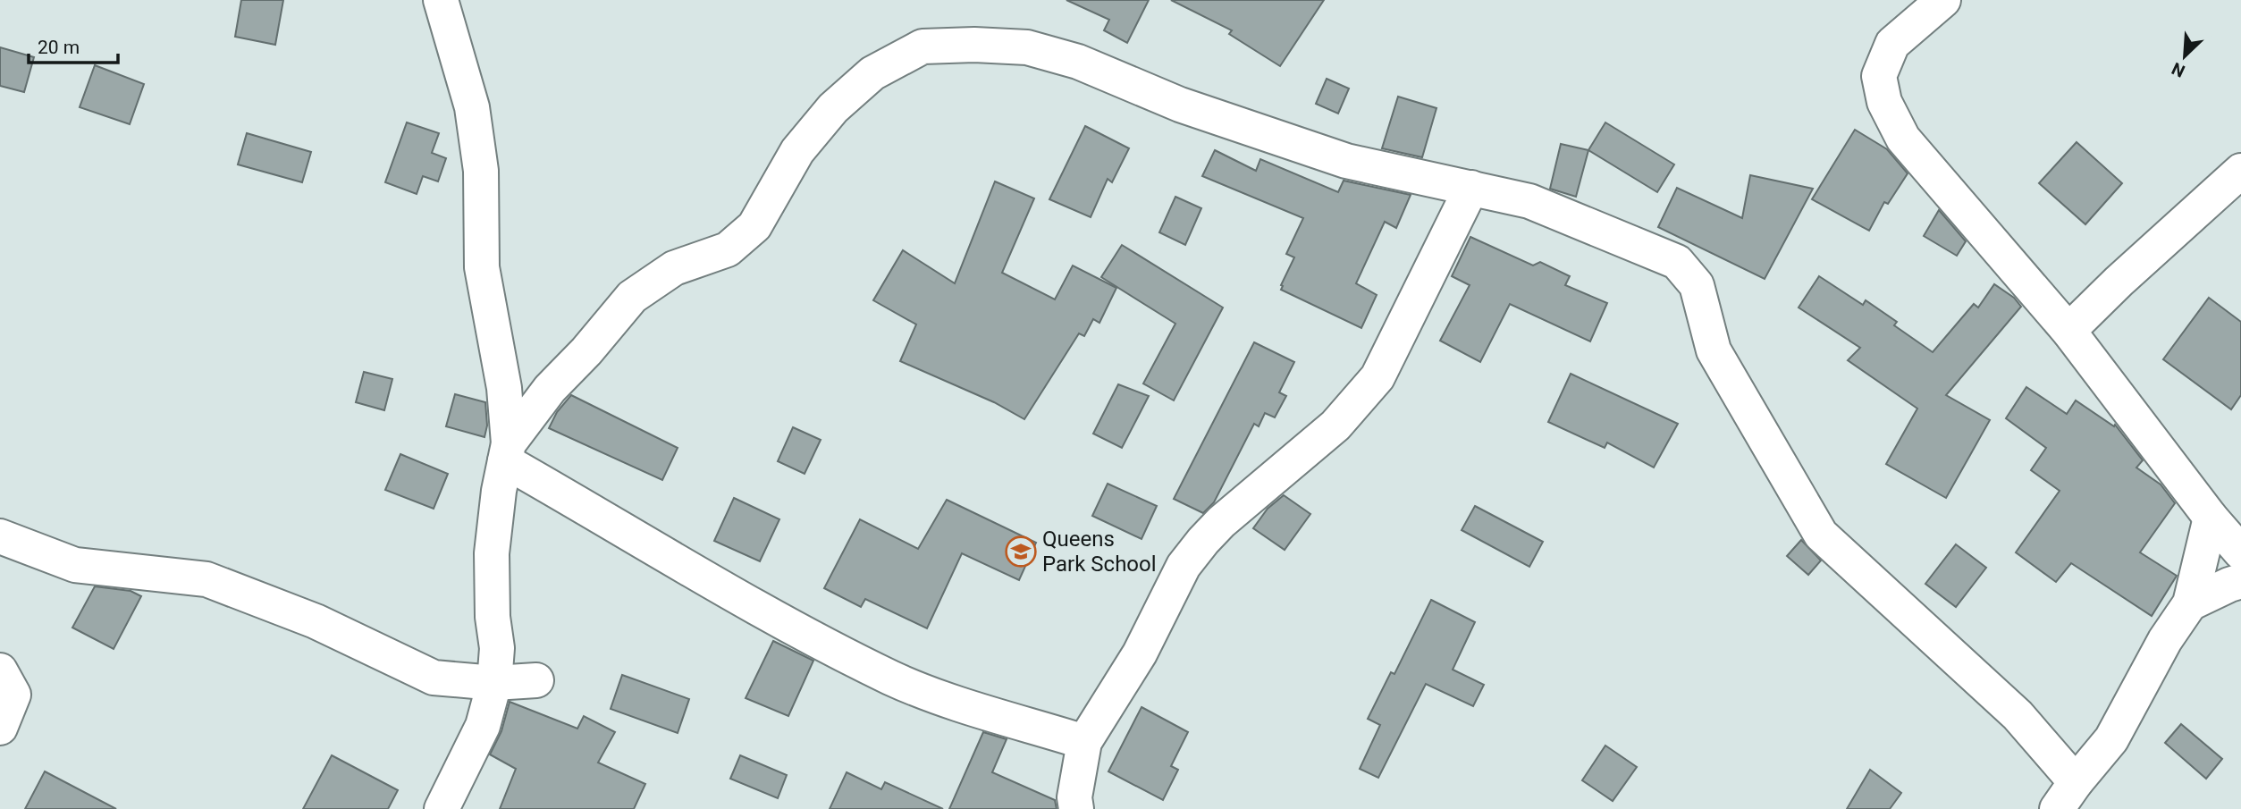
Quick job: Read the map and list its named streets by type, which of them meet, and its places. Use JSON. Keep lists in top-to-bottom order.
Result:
{
  "places": {
    "school or university": ["Queens Park School"]
  },
  "scale_bar": "20 m",
  "north": "bottom left"
}
